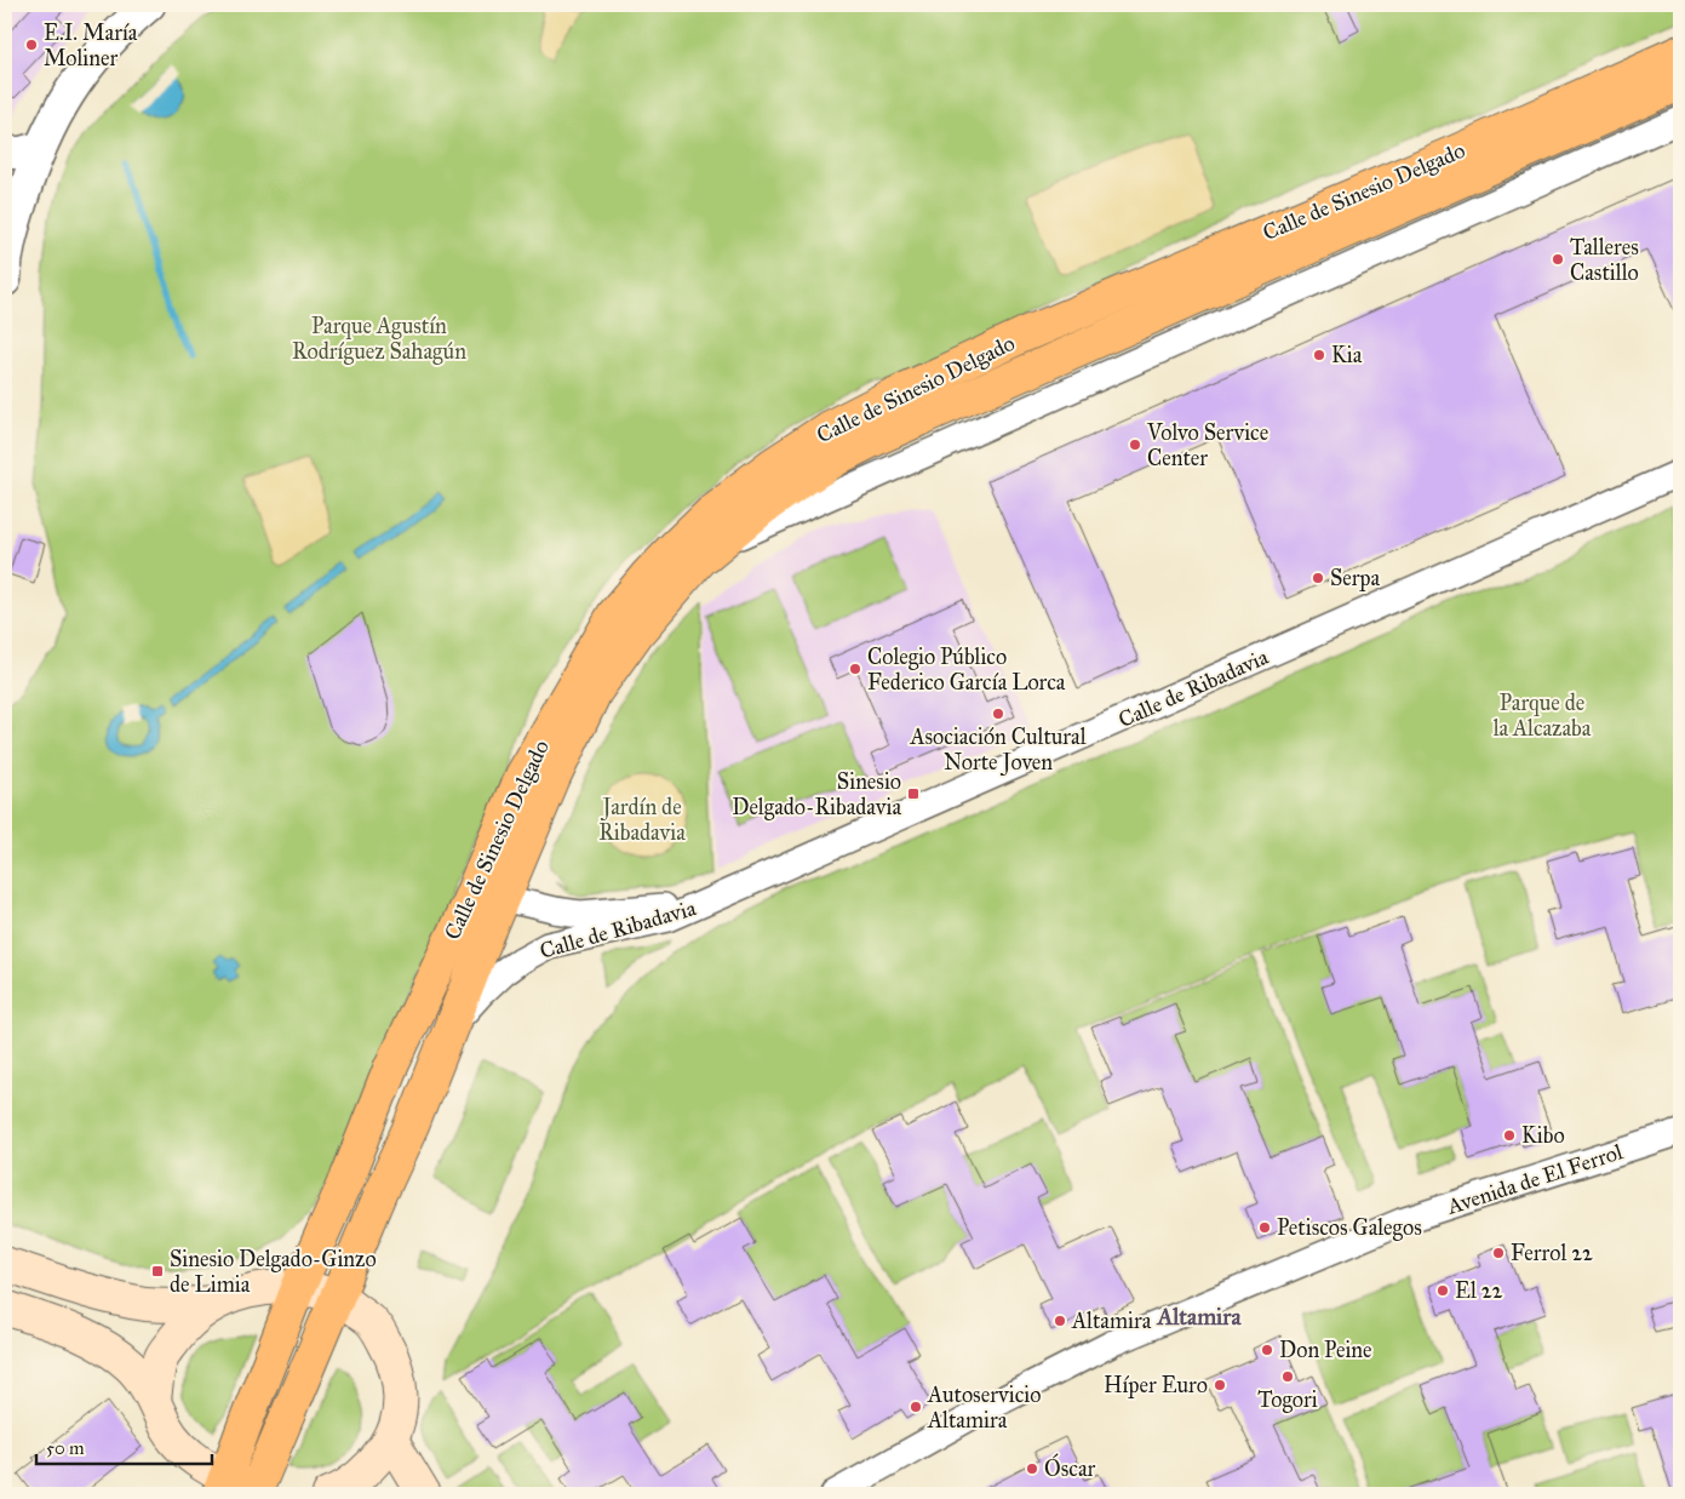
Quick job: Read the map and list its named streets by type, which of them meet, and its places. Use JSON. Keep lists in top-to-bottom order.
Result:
{
  "streets": {
    "main road": ["Calle de Sinesio Delgado"],
    "street": ["Calle de Ribadavia", "Avenida de El Ferrol"]
  },
  "crossings": [
    ["Calle de Sinesio Delgado", "Calle de Ribadavia"]
  ],
  "districts": ["Altamira"],
  "parks": ["Parque Agustín Rodríguez Sahagún", "Parque de la Alcazaba", "Jardín de Ribadavia"],
  "places": {
    "other": [
      "E.I. María Moliner",
      "Talleres Castillo",
      "Kia",
      "Volvo Service Center",
      "Serpa",
      "Colegio Público Federico García Lorca",
      "Asociación Cultural Norte Joven",
      "Kibo",
      "Petiscos Galegos",
      "Ferrol 22",
      "El 22",
      "Altamira",
      "Don Peine",
      "Togori",
      "Híper Euro",
      "Autoservicio Altamira",
      "Óscar"
    ],
    "transit": ["Sinesio Delgado-Ribadavia", "Sinesio Delgado-Ginzo de Limia"]
  },
  "scale_bar": "50 m"
}
